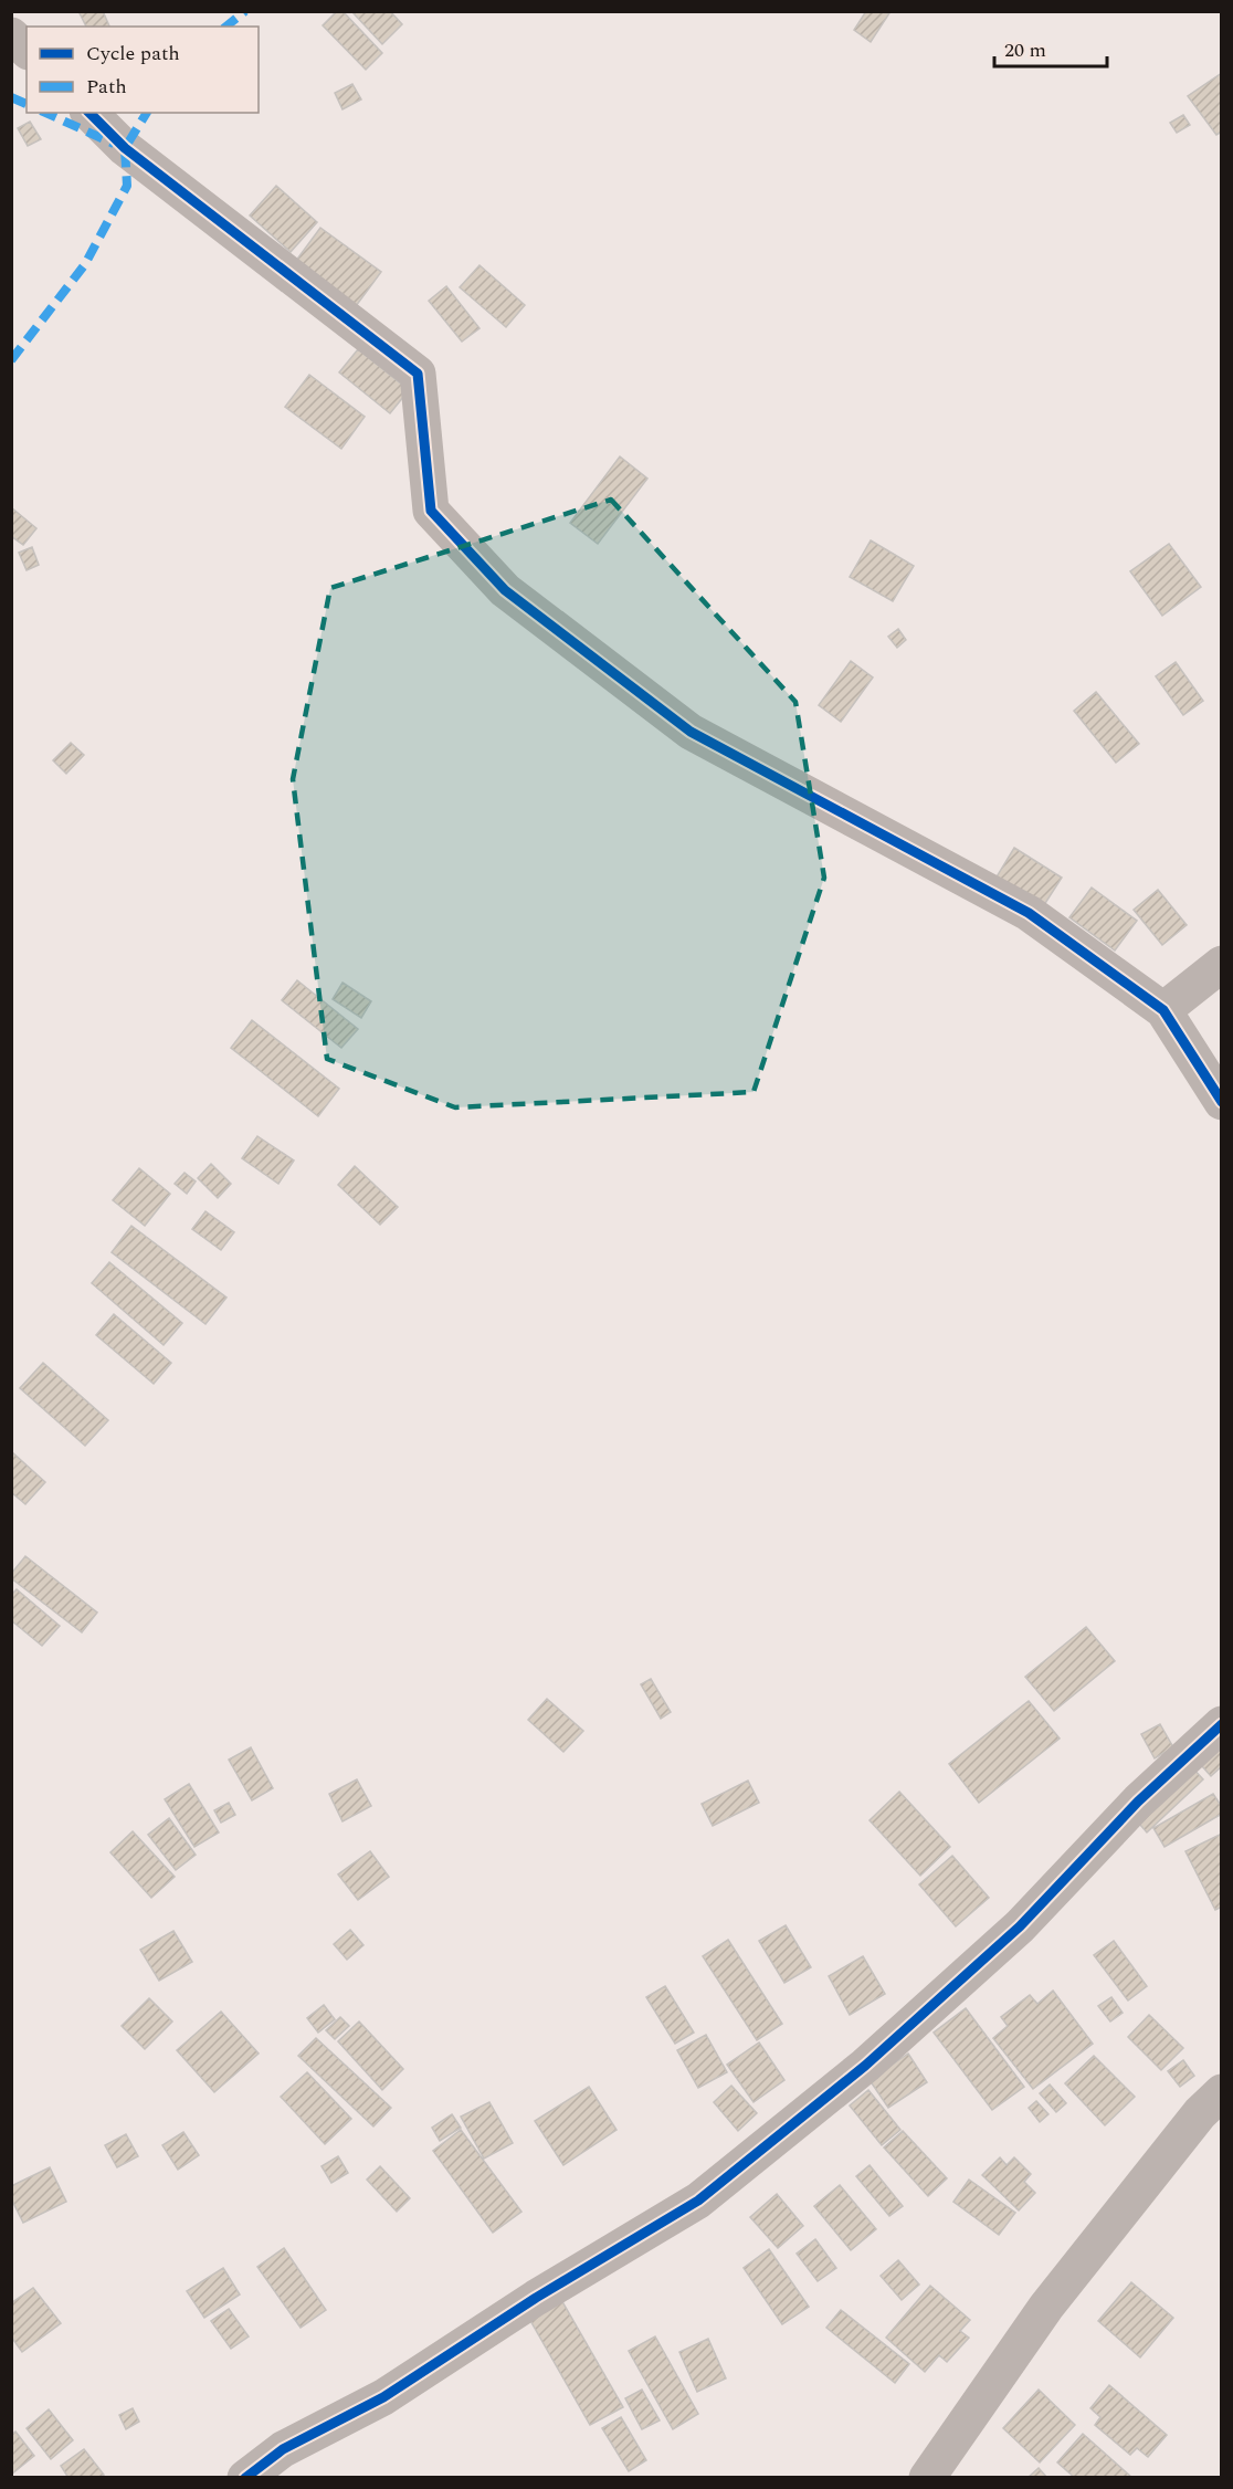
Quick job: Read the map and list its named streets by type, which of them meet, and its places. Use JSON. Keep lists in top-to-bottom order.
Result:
{
  "legend": ["Cycle path", "Path"],
  "scale_bar": "20 m"
}
